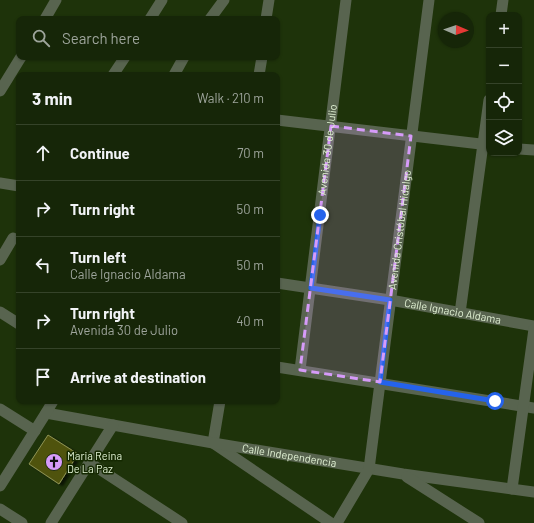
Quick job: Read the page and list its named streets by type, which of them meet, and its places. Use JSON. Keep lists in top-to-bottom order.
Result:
{
  "streets": {
    "street": [
      "Avenida 30 de Julio",
      "Avenida Cristóbal Hidalgo",
      "Calle Ignacio Aldama",
      "Calle Independencia"
    ]
  },
  "crossings": [
    ["Avenida 30 de Julio", "Calle Ignacio Aldama"],
    ["Avenida Cristóbal Hidalgo", "Calle Ignacio Aldama"],
    ["Avenida Cristóbal Hidalgo", "Calle Independencia"]
  ],
  "places": {
    "church": ["Maria Reina De La Paz"]
  },
  "north": "right",
  "page": {
    "map_buttons": ["+", "−"],
    "search": "Search here",
    "heading": ["3 min", "Walk · 210 m"],
    "list": [
      ["Continue", "70 m"],
      ["Turn right", "50 m"],
      ["Turn left", "Calle Ignacio Aldama", "50 m"],
      ["Turn right", "Avenida 30 de Julio", "40 m"],
      "Arrive at destination"
    ]
  }
}
